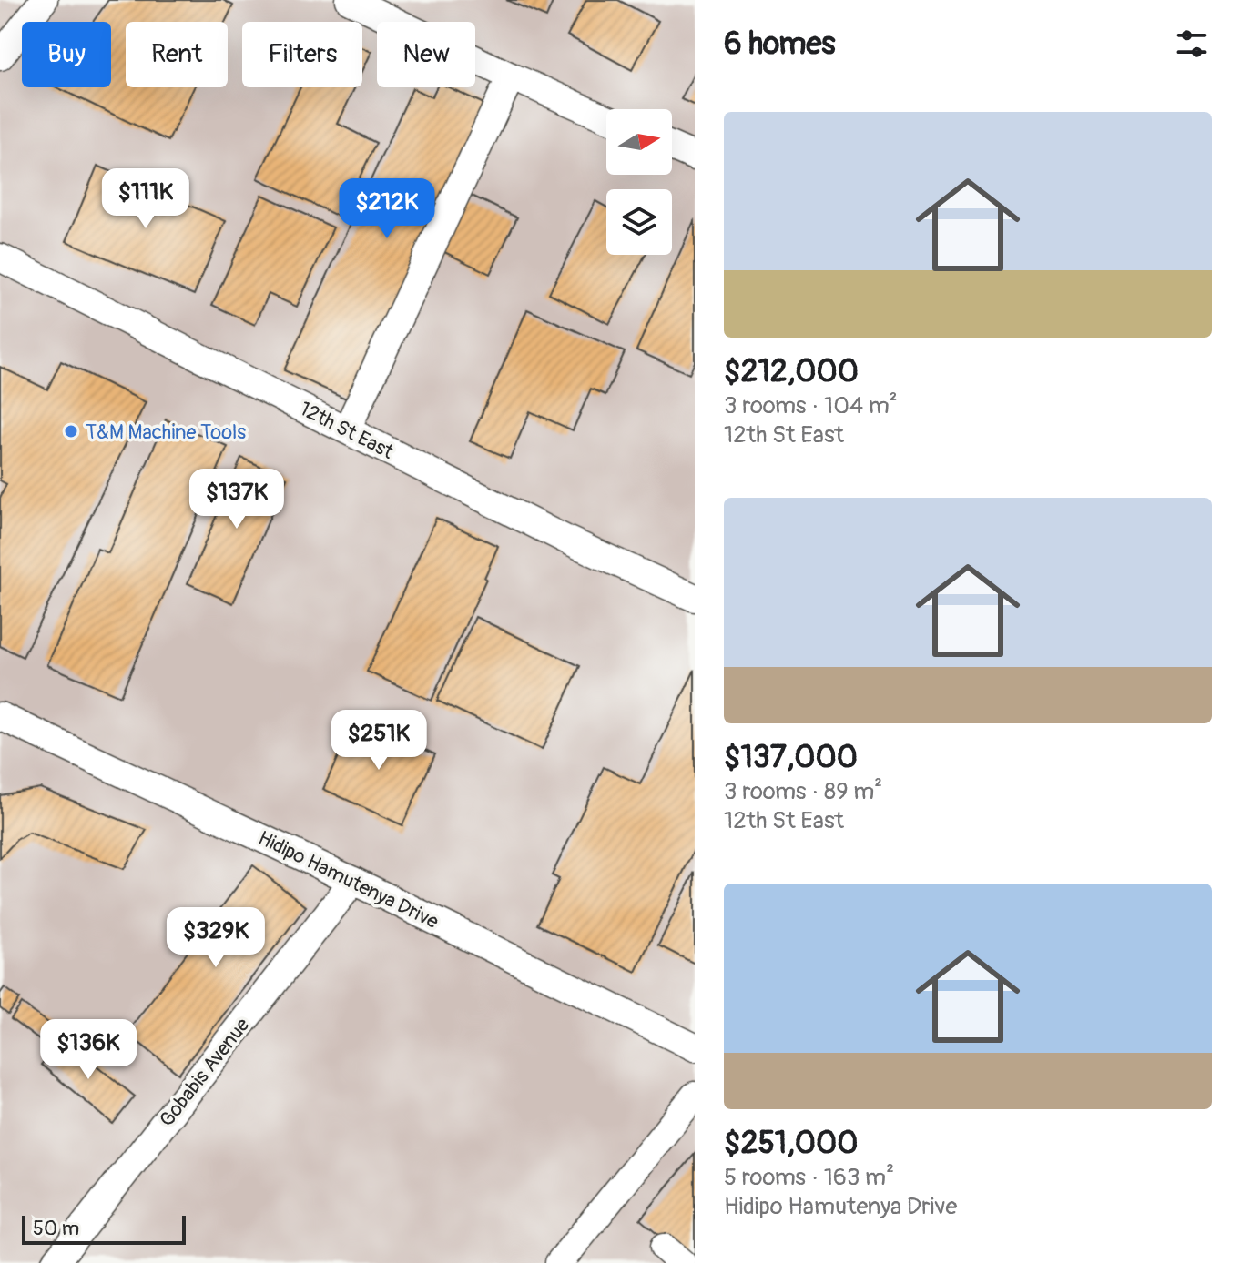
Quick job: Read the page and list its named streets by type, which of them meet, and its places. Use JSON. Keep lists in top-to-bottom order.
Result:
{
  "streets": {
    "street": ["12th St East", "Hidipo Hamutenya Drive", "Gobabis Avenue"]
  },
  "crossings": [
    ["Hidipo Hamutenya Drive", "Gobabis Avenue"]
  ],
  "places": ["T&M Machine Tools"],
  "scale_bar": "50 m",
  "north": "right",
  "page": {
    "heading": "6 homes",
    "chip": [
      "Buy",
      "Rent",
      "Filters",
      "New"
    ],
    "list": [
      {
        "name": "$212,000",
        "note": "3 rooms · 104 m² · 12th St East"
      },
      {
        "name": "$137,000",
        "note": "3 rooms · 89 m² · 12th St East"
      },
      {
        "name": "$251,000",
        "note": "5 rooms · 163 m² · Hidipo Hamutenya Drive"
      }
    ],
    "price": [
      "$111K",
      "$212K",
      "$137K",
      "$251K",
      "$329K",
      "$136K"
    ],
    "scale": "50 m"
  }
}
